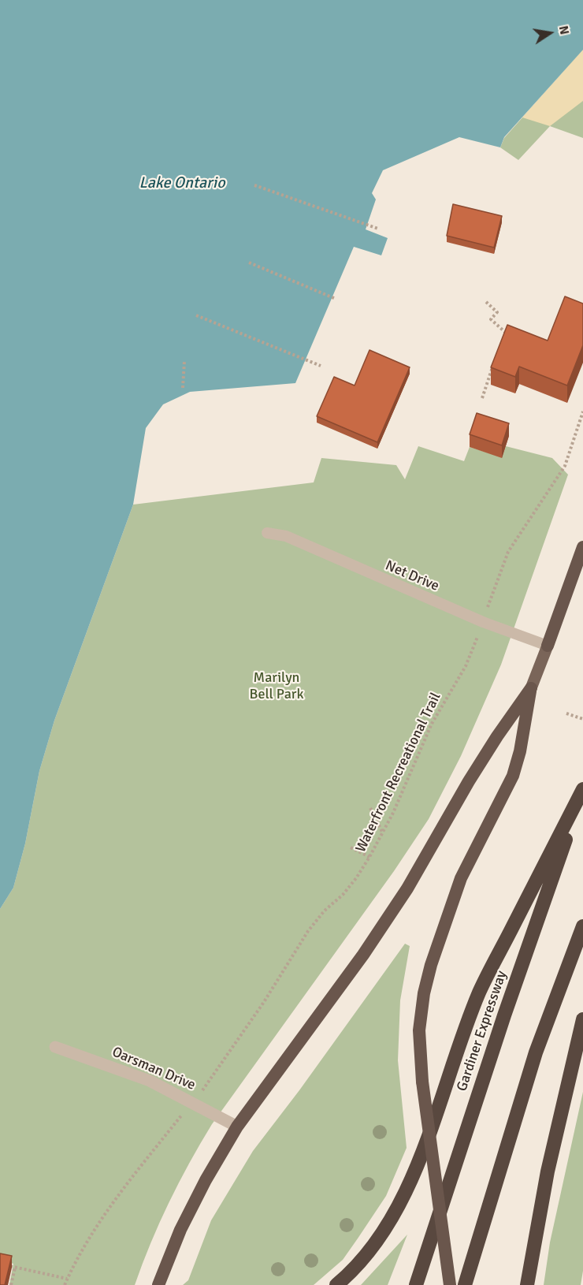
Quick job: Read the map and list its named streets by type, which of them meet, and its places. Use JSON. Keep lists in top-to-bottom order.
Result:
{
  "streets": {
    "highway": ["Gardiner Expressway"],
    "street": ["Oarsman Drive"],
    "lane": ["Net Drive"],
    "path": ["Waterfront Recreational Trail"]
  },
  "crossings": [
    ["Net Drive", "Waterfront Recreational Trail"]
  ],
  "water": ["Lake Ontario"],
  "parks": ["Marilyn Bell Park"],
  "north": "right"
}
